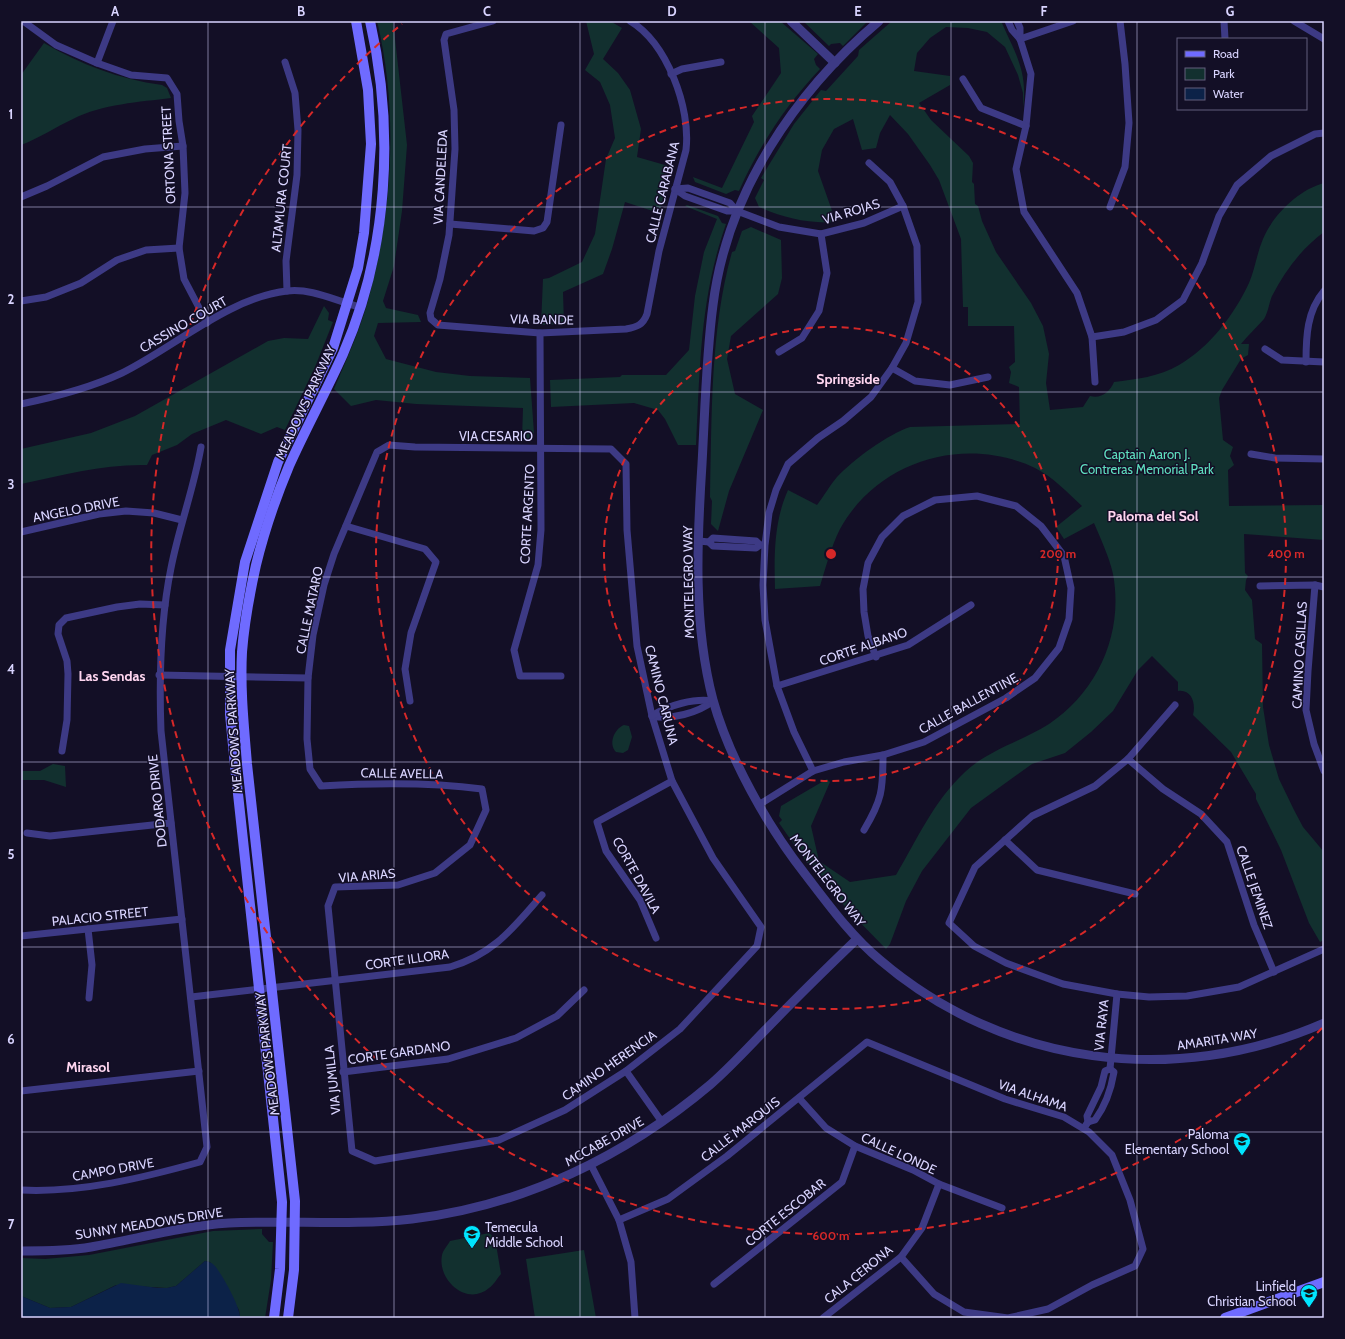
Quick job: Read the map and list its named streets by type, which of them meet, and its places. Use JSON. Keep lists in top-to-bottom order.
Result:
{
  "streets": {
    "main road": ["MEADOWS PARKWAY"],
    "street": [
      "ORTONA STREET",
      "VIA CANDELEDA",
      "CALLE CARABANA",
      "ALTAMURA COURT",
      "VIA ROJAS",
      "VIA BANDE",
      "CASSINO COURT",
      "VIA CESARIO",
      "ANGELO DRIVE",
      "CORTE ARGENTO",
      "MONTELEGRO WAY",
      "CALLE MATARO",
      "CORTE ALBANO",
      "CAMINO CASILLAS",
      "CAMINO CARUNA",
      "CALLE BALLENTINE",
      "CALLE AVELLA",
      "DODARO DRIVE",
      "VIA ARIAS",
      "CORTE DAVILA",
      "CALLE JEMINEZ",
      "PALACIO STREET",
      "CORTE ILLORA",
      "VIA RAYA",
      "AMARITA WAY",
      "CORTE GARDANO",
      "CAMINO HERENCIA",
      "VIA JUMILLA",
      "VIA ALHAMA",
      "CALLE MARQUIS",
      "MCCABE DRIVE",
      "CALLE LONDE",
      "CAMPO DRIVE",
      "CORTE ESCOBAR",
      "SUNNY MEADOWS DRIVE",
      "CALA CERONA"
    ]
  },
  "crossings": [
    ["ORTONA STREET", "CASSINO COURT"],
    ["VIA CANDELEDA", "VIA BANDE"],
    ["CALLE CARABANA", "VIA ROJAS"],
    ["CALLE CARABANA", "VIA BANDE"],
    ["ALTAMURA COURT", "CASSINO COURT"],
    ["VIA ROJAS", "MONTELEGRO WAY"],
    ["VIA BANDE", "CORTE ARGENTO"],
    ["CASSINO COURT", "MEADOWS PARKWAY"],
    ["MEADOWS PARKWAY", "CORTE ILLORA"],
    ["MEADOWS PARKWAY", "MCCABE DRIVE"],
    ["MEADOWS PARKWAY", "SUNNY MEADOWS DRIVE"],
    ["VIA CESARIO", "CORTE ARGENTO"],
    ["VIA CESARIO", "CALLE MATARO"],
    ["VIA CESARIO", "CAMINO CARUNA"],
    ["ANGELO DRIVE", "DODARO DRIVE"],
    ["MONTELEGRO WAY", "CALLE BALLENTINE"],
    ["MONTELEGRO WAY", "VIA RAYA"],
    ["MONTELEGRO WAY", "AMARITA WAY"],
    ["MONTELEGRO WAY", "MCCABE DRIVE"],
    ["CALLE MATARO", "CALLE AVELLA"],
    ["CORTE ALBANO", "CALLE BALLENTINE"],
    ["CAMINO CARUNA", "CORTE DAVILA"],
    ["CAMINO CARUNA", "CAMINO HERENCIA"],
    ["CALLE AVELLA", "VIA ARIAS"],
    ["DODARO DRIVE", "PALACIO STREET"],
    ["DODARO DRIVE", "CORTE ILLORA"],
    ["DODARO DRIVE", "CAMPO DRIVE"],
    ["VIA ARIAS", "CORTE ILLORA"],
    ["VIA ARIAS", "VIA JUMILLA"],
    ["CORTE ILLORA", "VIA JUMILLA"],
    ["VIA RAYA", "AMARITA WAY"],
    ["VIA RAYA", "VIA ALHAMA"],
    ["CORTE GARDANO", "VIA JUMILLA"],
    ["CAMINO HERENCIA", "VIA JUMILLA"],
    ["VIA ALHAMA", "CALLE MARQUIS"],
    ["CALLE MARQUIS", "CALLE LONDE"],
    ["MCCABE DRIVE", "SUNNY MEADOWS DRIVE"],
    ["CALLE LONDE", "CORTE ESCOBAR"],
    ["CALLE LONDE", "CALA CERONA"]
  ],
  "districts": [
    "Springside",
    "Paloma del Sol",
    "Las Sendas",
    "Mirasol"
  ],
  "parks": ["Captain Aaron J. Contreras Memorial Park"],
  "places": {
    "school or university": ["Paloma Elementary School", "Temecula Middle School", "Linfield Christian School"]
  },
  "legend": ["Road", "Park", "Water"],
  "grid": {
    "columns": [
      "A",
      "B",
      "C",
      "D",
      "E",
      "F",
      "G"
    ],
    "rows": [
      "1",
      "2",
      "3",
      "4",
      "5",
      "6",
      "7"
    ]
  },
  "rings": ["200 m", "400 m", "600 m"]
}
